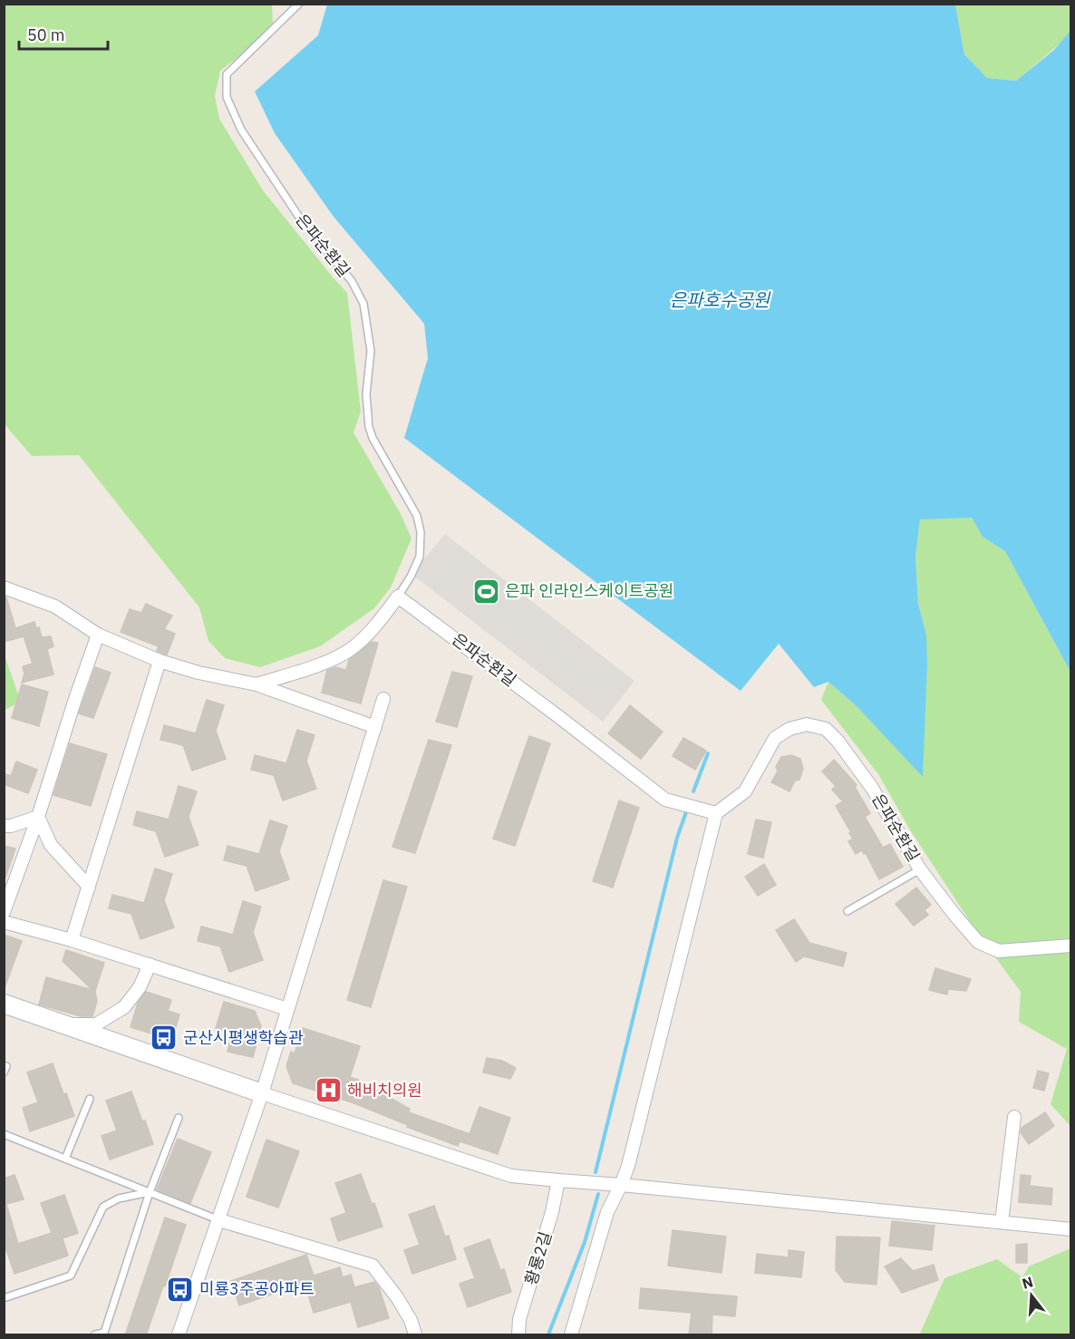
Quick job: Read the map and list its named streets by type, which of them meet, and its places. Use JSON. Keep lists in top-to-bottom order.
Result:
{
  "streets": {
    "street": ["은파순환길", "황룡2길"]
  },
  "water": ["은파호수공원"],
  "places": {
    "sports": ["은파 인라인스케이트공원"],
    "bus stop": ["군산시평생학습관", "미룡3주공아파트"],
    "hospital": ["해비치의원"]
  },
  "scale_bar": "50 m",
  "north": "top"
}
